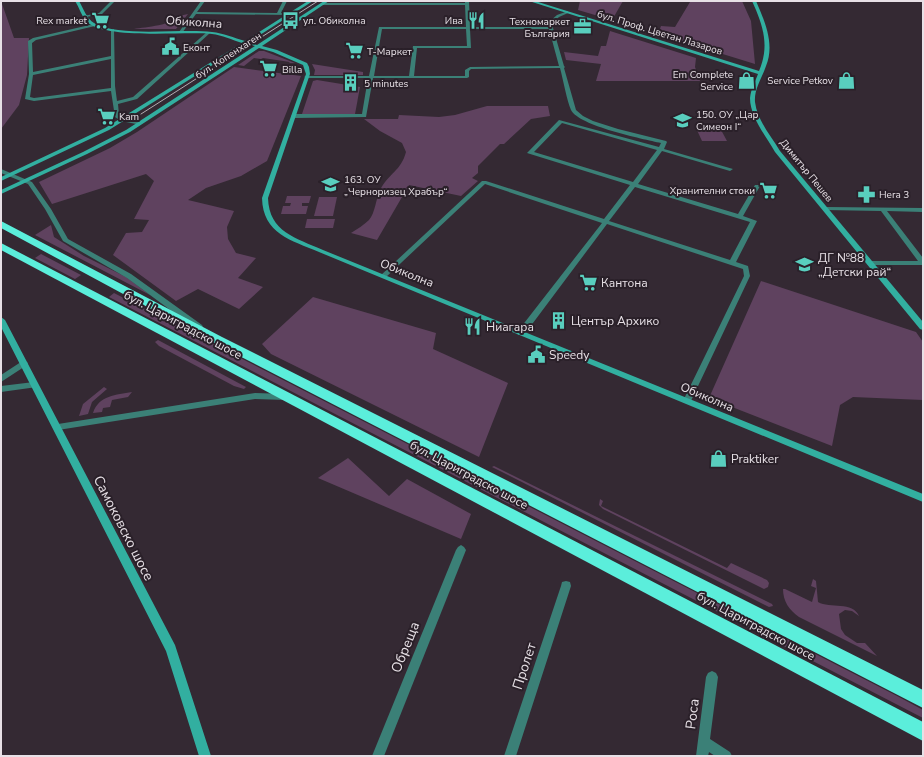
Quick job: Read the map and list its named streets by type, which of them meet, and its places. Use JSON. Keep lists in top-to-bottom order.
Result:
{
  "streets": {
    "highway": ["бул. Цариградско шосе"],
    "main road": [
      "Обиколна",
      "бул. Проф. Цветан Лазаров",
      "бул. Копенхаген",
      "Димитър Пешев",
      "Самоковско шосе"
    ],
    "street": ["Обреща", "Пролет", "Роса"]
  },
  "crossings": [
    ["Обиколна", "бул. Копенхаген"],
    ["бул. Проф. Цветан Лазаров", "Димитър Пешев"]
  ],
  "places": {
    "supermarket": [
      "Rex market",
      "Т-Маркет",
      "Billa",
      "Kam",
      "Хранителни стоки",
      "Кантона"
    ],
    "bus stop": ["ул. Обиколна"],
    "restaurant": ["Ива", "Ниагара"],
    "office": ["Техномаркет България"],
    "public building": ["Еконт", "Speedy"],
    "shop": ["Em Complete Service", "Service Petkov", "Praktiker"],
    "building": ["5 minutes", "Център Архико"],
    "school or university": ["150. ОУ „Цар Симеон I“", "163. ОУ „Черноризец Храбър“", "ДГ №88 „Детски рай“"],
    "pharmacy": ["Hera 3"]
  }
}
